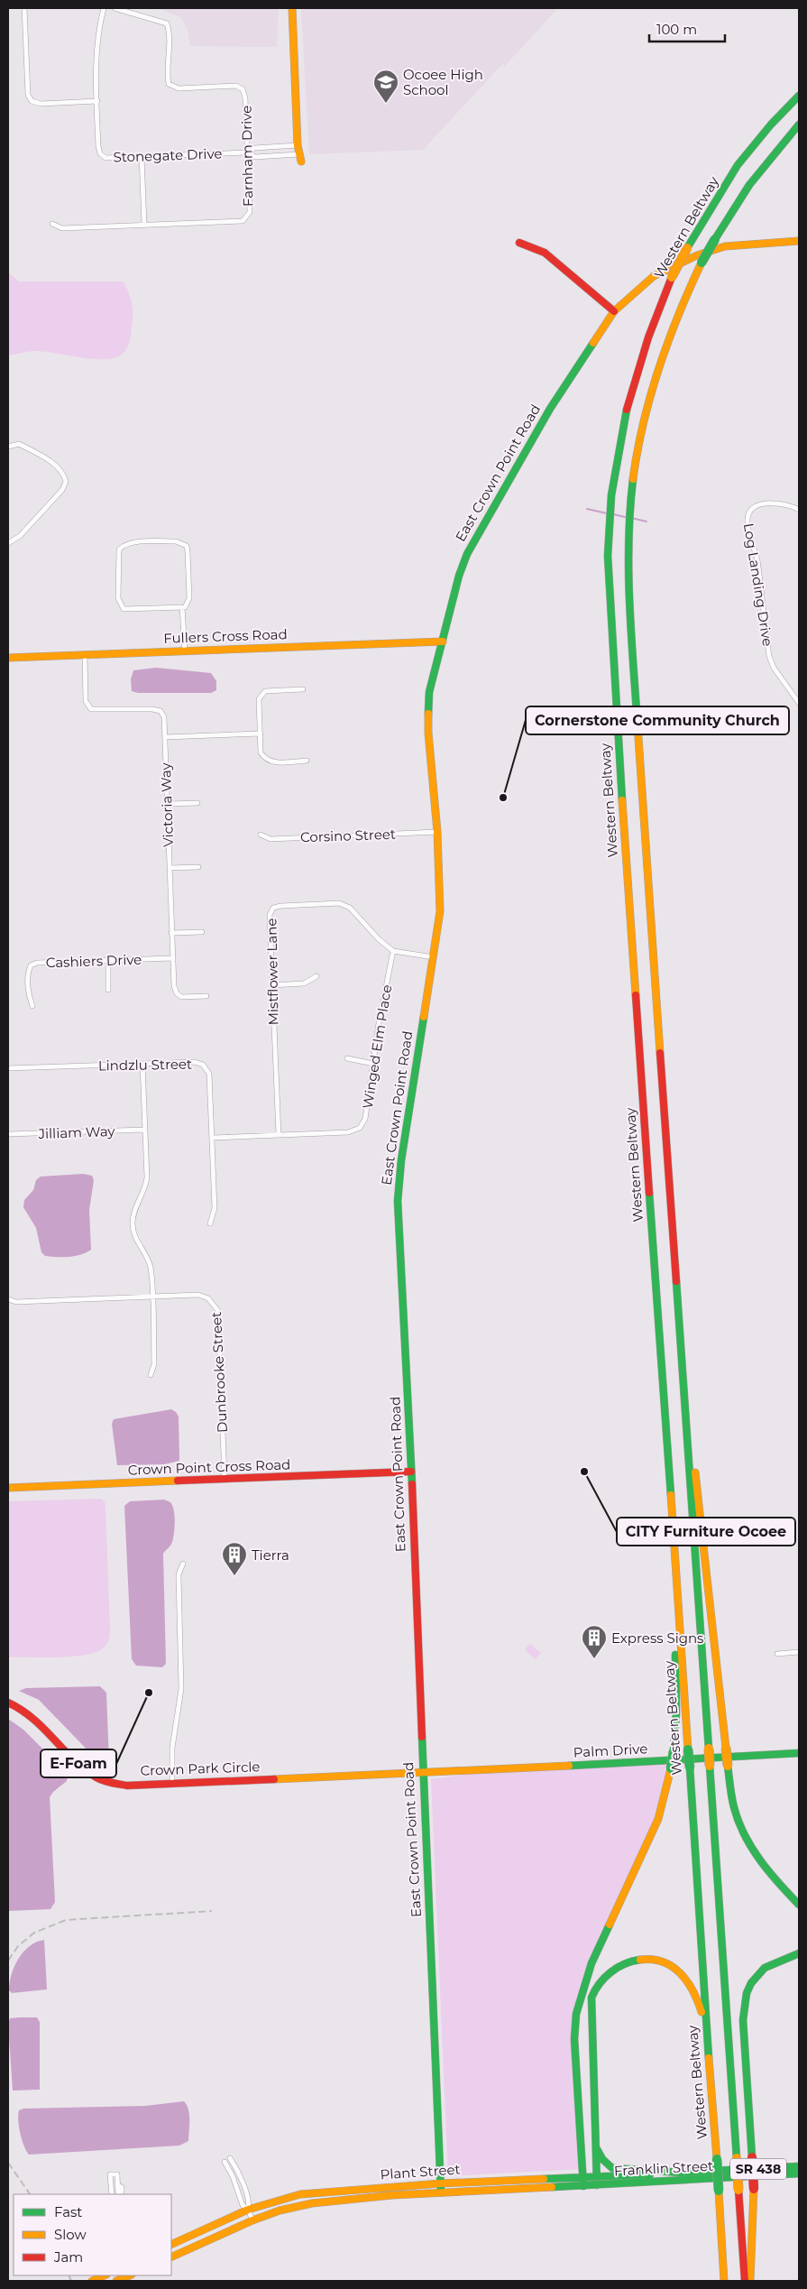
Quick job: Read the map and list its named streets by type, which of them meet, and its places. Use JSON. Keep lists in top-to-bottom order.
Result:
{
  "streets": {
    "main road": [
      "Western Beltway",
      "East Crown Point Road",
      "Fullers Cross Road",
      "Crown Point Cross Road",
      "Palm Drive",
      "Crown Park Circle",
      "Franklin Street",
      "SR 438",
      "Plant Street"
    ],
    "street": [
      "Stonegate Drive",
      "Farnham Drive",
      "Log Landing Drive",
      "Victoria Way",
      "Corsino Street",
      "Cashiers Drive",
      "Mistflower Lane",
      "Winged Elm Place",
      "Lindzlu Street",
      "Jilliam Way",
      "Dunbrooke Street"
    ]
  },
  "crossings": [
    ["Stonegate Drive", "Farnham Drive"],
    ["East Crown Point Road", "Fullers Cross Road"],
    ["East Crown Point Road", "Corsino Street"],
    ["East Crown Point Road", "Crown Point Cross Road"],
    ["East Crown Point Road", "Palm Drive"],
    ["East Crown Point Road", "Crown Park Circle"],
    ["East Crown Point Road", "Plant Street"],
    ["Fullers Cross Road", "Victoria Way"],
    ["Victoria Way", "Cashiers Drive"],
    ["Mistflower Lane", "Winged Elm Place"],
    ["Winged Elm Place", "Lindzlu Street"],
    ["Dunbrooke Street", "Crown Point Cross Road"],
    ["Palm Drive", "Crown Park Circle"],
    ["Franklin Street", "Plant Street"]
  ],
  "places": {
    "school or university": ["Ocoee High School"],
    "other": ["Cornerstone Community Church", "CITY Furniture Ocoee", "E-Foam"],
    "building": ["Tierra", "Express Signs"]
  },
  "legend": ["Fast", "Slow", "Jam"],
  "scale_bar": "100 m"
}
